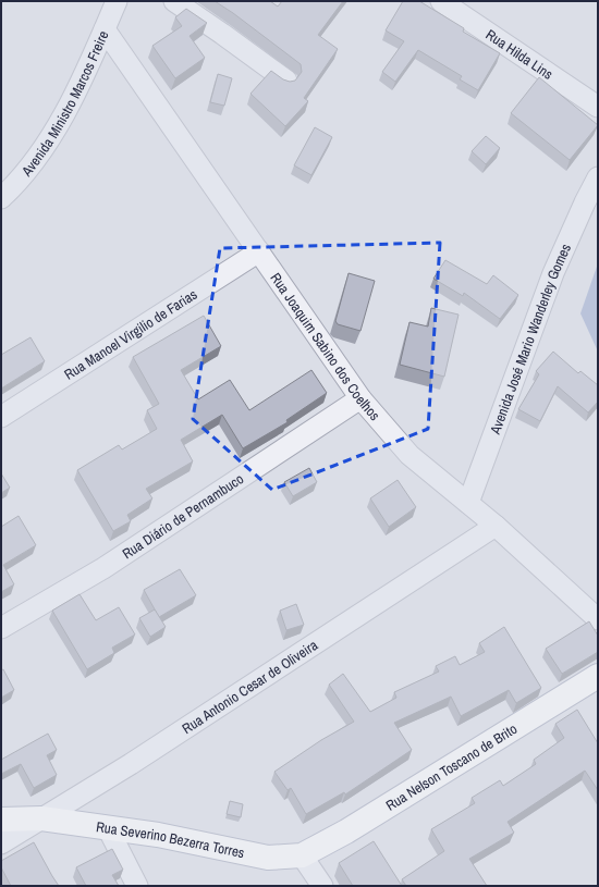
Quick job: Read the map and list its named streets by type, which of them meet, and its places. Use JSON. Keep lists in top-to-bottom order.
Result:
{
  "streets": {
    "main road": ["Rua Nelson Toscano de Brito", "Rua Severino Bezerra Torres"],
    "street": [
      "Rua Hilda Lins",
      "Avenida Ministro Marcos Freire",
      "Rua Manoel Virgilio de Farias",
      "Avenida José Mario Wanderley Gomes",
      "Rua Joaquim Sabino dos Coelhos",
      "Rua Diário de Pernambuco",
      "Rua Antonio Cesar de Oliveira"
    ]
  },
  "crossings": [
    ["Avenida Ministro Marcos Freire", "Rua Joaquim Sabino dos Coelhos"],
    ["Rua Manoel Virgilio de Farias", "Rua Joaquim Sabino dos Coelhos"],
    ["Avenida José Mario Wanderley Gomes", "Rua Joaquim Sabino dos Coelhos"],
    ["Rua Joaquim Sabino dos Coelhos", "Rua Diário de Pernambuco"],
    ["Rua Joaquim Sabino dos Coelhos", "Rua Antonio Cesar de Oliveira"],
    ["Rua Antonio Cesar de Oliveira", "Rua Severino Bezerra Torres"],
    ["Rua Nelson Toscano de Brito", "Rua Severino Bezerra Torres"]
  ]
}
